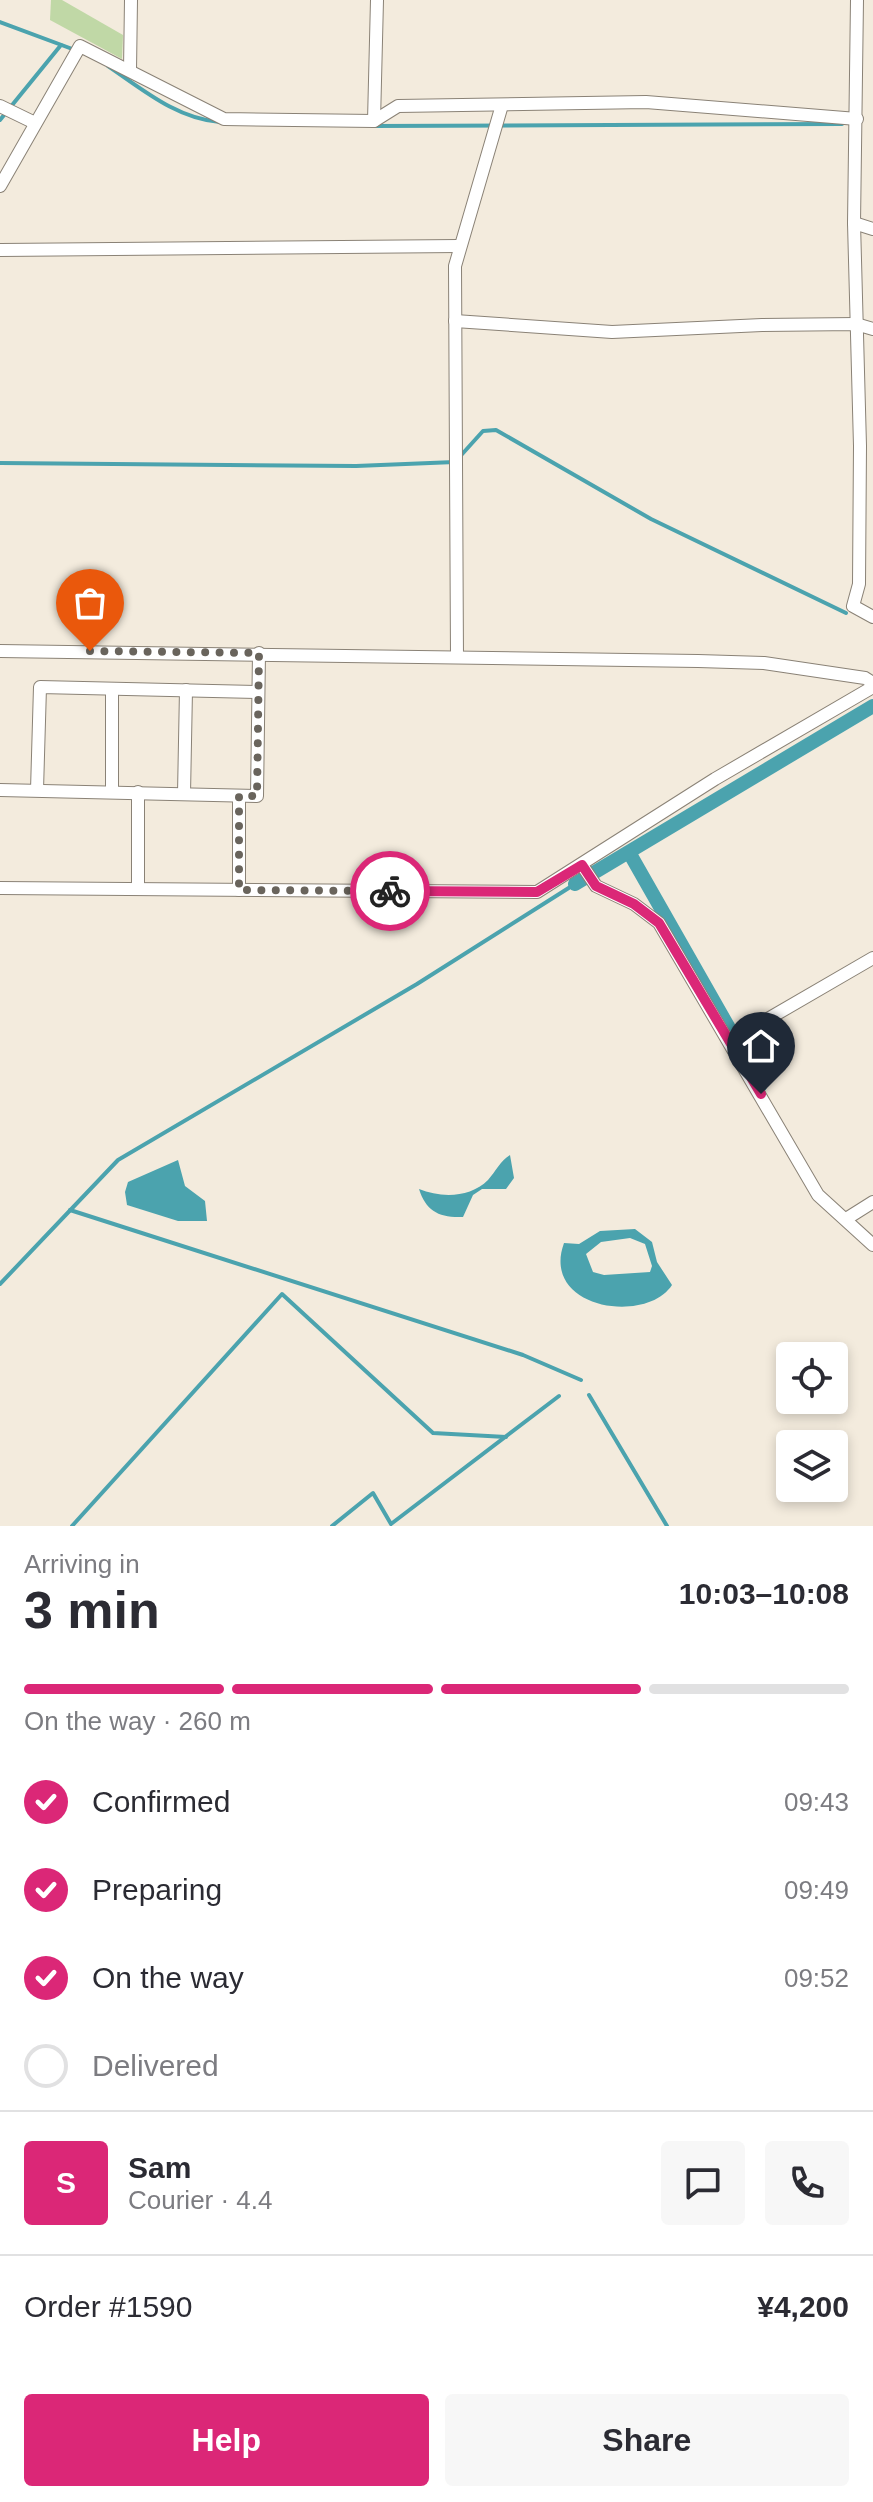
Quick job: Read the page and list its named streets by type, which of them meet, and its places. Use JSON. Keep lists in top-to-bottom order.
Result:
{
  "page": {
    "heading": ["3 min", "Arriving in", "10:03–10:08"],
    "panel": [
      "Sam",
      "Courier · 4.4",
      "Order #1590",
      "¥4,200"
    ],
    "bar": "On the way · 260 m",
    "list": [
      ["Confirmed", "09:43"],
      ["Preparing", "09:49"],
      ["On the way", "09:52"],
      "Delivered"
    ],
    "round": "S",
    "buttons": ["Help", "Share"]
  }
}
